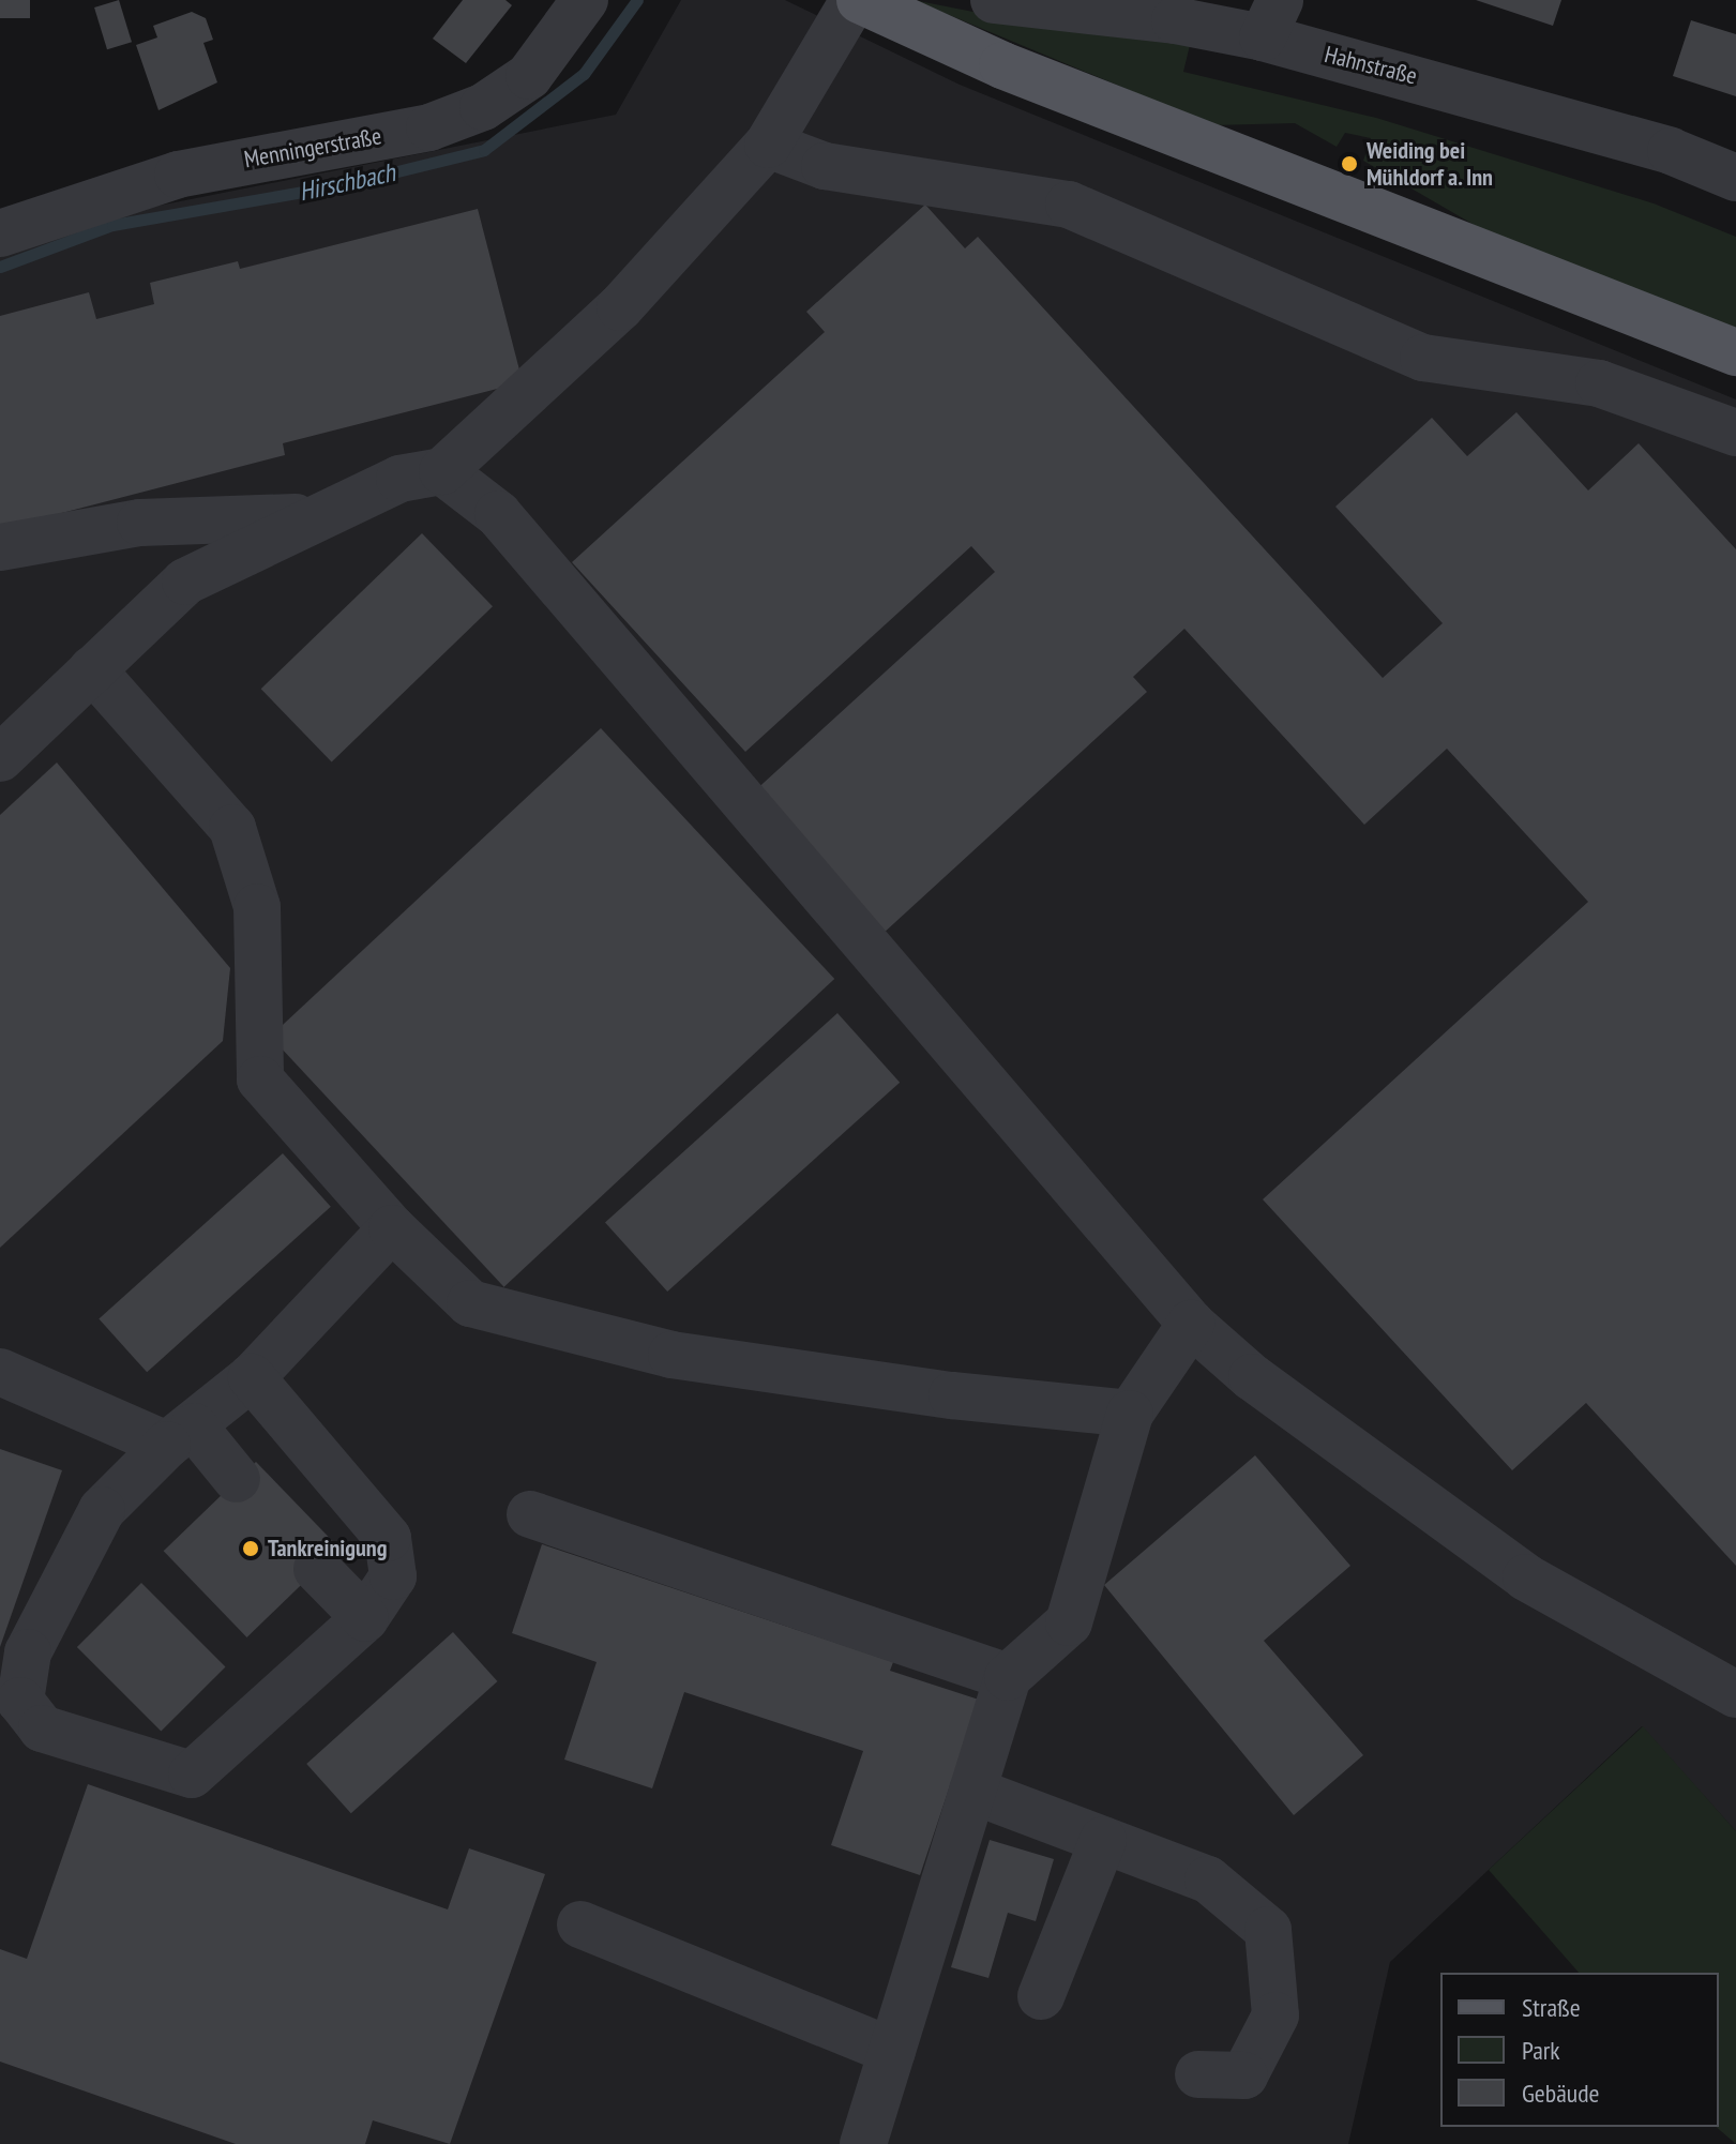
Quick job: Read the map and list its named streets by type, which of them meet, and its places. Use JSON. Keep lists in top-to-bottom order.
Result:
{
  "streets": {
    "street": ["Hahnstraße", "Menningerstraße"]
  },
  "water": ["Hirschbach"],
  "places": ["Weiding bei Mühldorf a. Inn", "Tankreinigung"],
  "legend": ["Straße", "Park", "Gebäude"]
}
